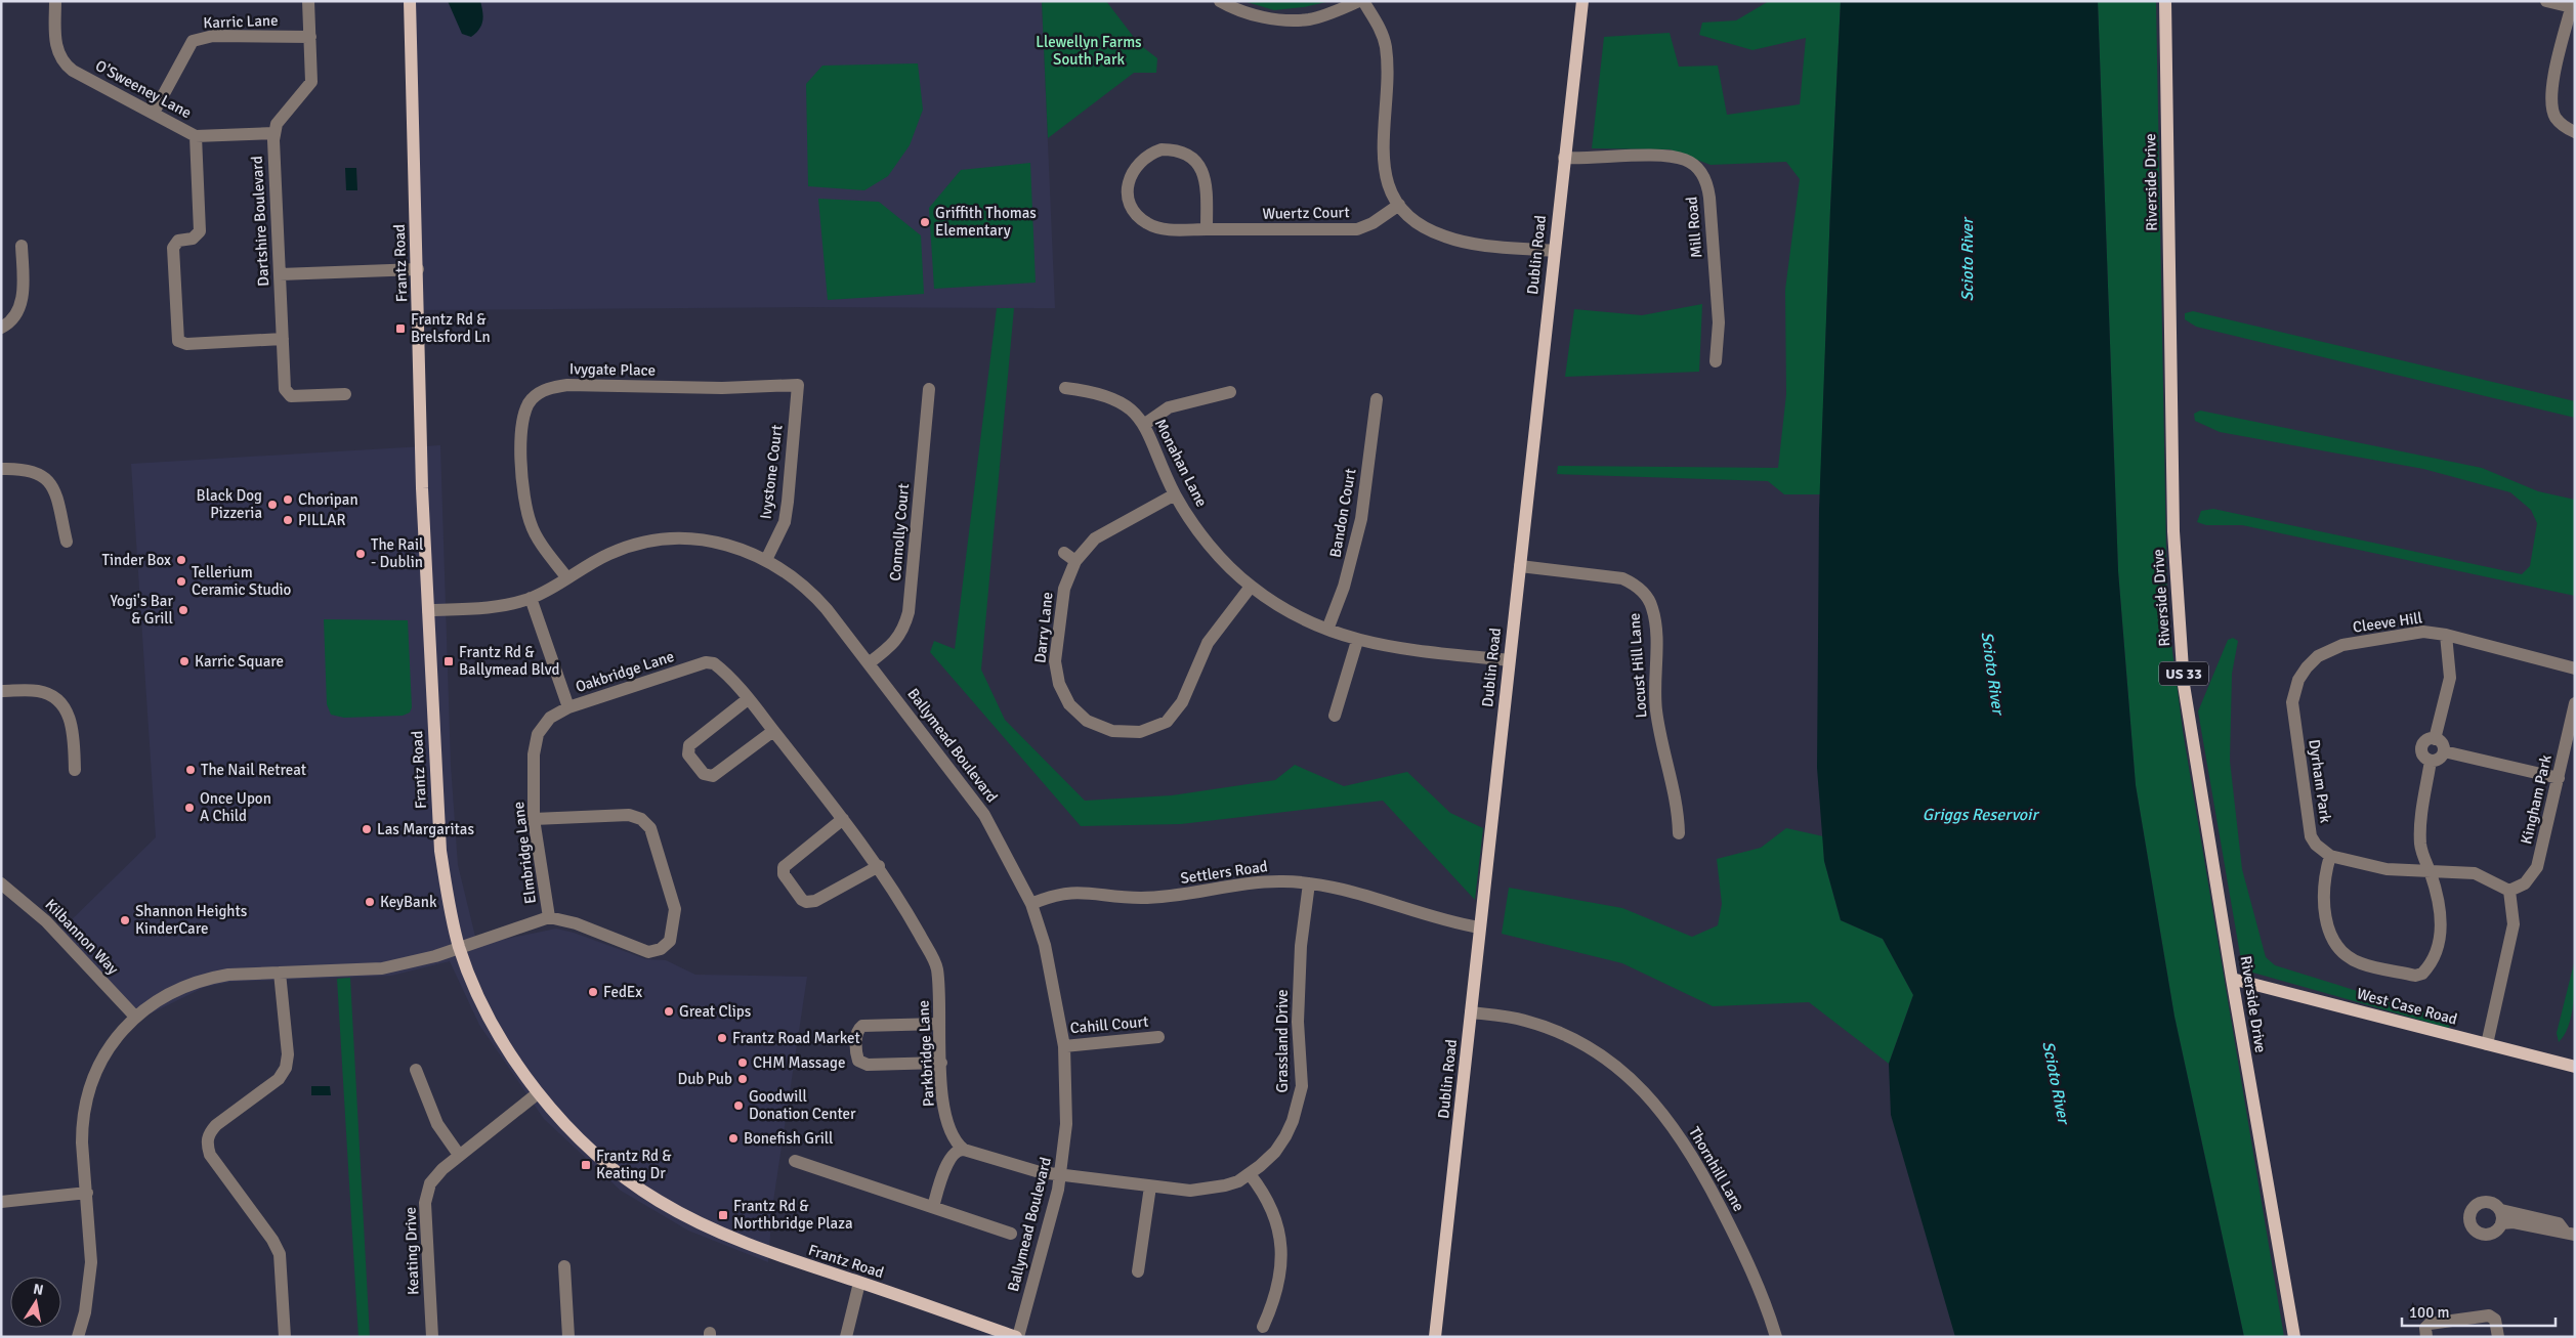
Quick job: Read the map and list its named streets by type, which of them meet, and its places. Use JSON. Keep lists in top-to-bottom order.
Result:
{
  "streets": {
    "main road": [
      "Riverside Drive",
      "Dublin Road",
      "Frantz Road",
      "US 33",
      "West Case Road"
    ],
    "street": [
      "Karric Lane",
      "O'Sweeney Lane",
      "Wuertz Court",
      "Dartshire Boulevard",
      "Mill Road",
      "Ivygate Place",
      "Monahan Lane",
      "Ivystone Court",
      "Bandon Court",
      "Connolly Court",
      "Cleeve Hill",
      "Darry Lane",
      "Locust Hill Lane",
      "Oakbridge Lane",
      "Ballymead Boulevard",
      "Dyrham Park",
      "Kingham Park",
      "Elmbridge Lane",
      "Settlers Road",
      "Kilbannon Way",
      "Cahill Court",
      "Grassland Drive",
      "Parkbridge Lane",
      "Thornhill Lane",
      "Keating Drive"
    ]
  },
  "crossings": [
    ["Karric Lane", "O'Sweeney Lane"],
    ["O'Sweeney Lane", "Dartshire Boulevard"],
    ["Riverside Drive", "West Case Road"],
    ["Mill Road", "Dublin Road"],
    ["Dublin Road", "Monahan Lane"],
    ["Dublin Road", "Locust Hill Lane"],
    ["Dublin Road", "Settlers Road"],
    ["Dublin Road", "Thornhill Lane"],
    ["Frantz Road", "Ballymead Boulevard"],
    ["Frantz Road", "Elmbridge Lane"],
    ["Frantz Road", "Keating Drive"],
    ["Ivygate Place", "Ivystone Court"],
    ["Ivygate Place", "Ballymead Boulevard"],
    ["Monahan Lane", "Bandon Court"],
    ["Monahan Lane", "Darry Lane"],
    ["Ivystone Court", "Ballymead Boulevard"],
    ["Connolly Court", "Ballymead Boulevard"],
    ["Cleeve Hill", "Dyrham Park"],
    ["Oakbridge Lane", "Ballymead Boulevard"],
    ["Oakbridge Lane", "Elmbridge Lane"],
    ["Oakbridge Lane", "Parkbridge Lane"],
    ["Ballymead Boulevard", "Settlers Road"],
    ["Ballymead Boulevard", "Cahill Court"],
    ["Ballymead Boulevard", "Grassland Drive"],
    ["Elmbridge Lane", "Kilbannon Way"],
    ["Settlers Road", "Grassland Drive"]
  ],
  "water": ["Scioto River", "Griggs Reservoir"],
  "parks": ["Llewellyn Farms South Park"],
  "places": {
    "other": [
      "Griffith Thomas Elementary",
      "Choripan",
      "Black Dog Pizzeria",
      "PILLAR",
      "The Rail - Dublin",
      "Tinder Box",
      "Tellerium Ceramic Studio",
      "Yogi's Bar & Grill",
      "Karric Square",
      "The Nail Retreat",
      "Once Upon A Child",
      "Las Margaritas",
      "KeyBank",
      "Shannon Heights KinderCare",
      "FedEx",
      "Great Clips",
      "Frantz Road Market",
      "CHM Massage",
      "Dub Pub",
      "Goodwill Donation Center",
      "Bonefish Grill"
    ],
    "transit": [
      "Frantz Rd & Brelsford Ln",
      "Frantz Rd & Ballymead Blvd",
      "Frantz Rd & Keating Dr",
      "Frantz Rd & Northbridge Plaza"
    ]
  },
  "scale_bar": "100 m",
  "north": "top"
}
